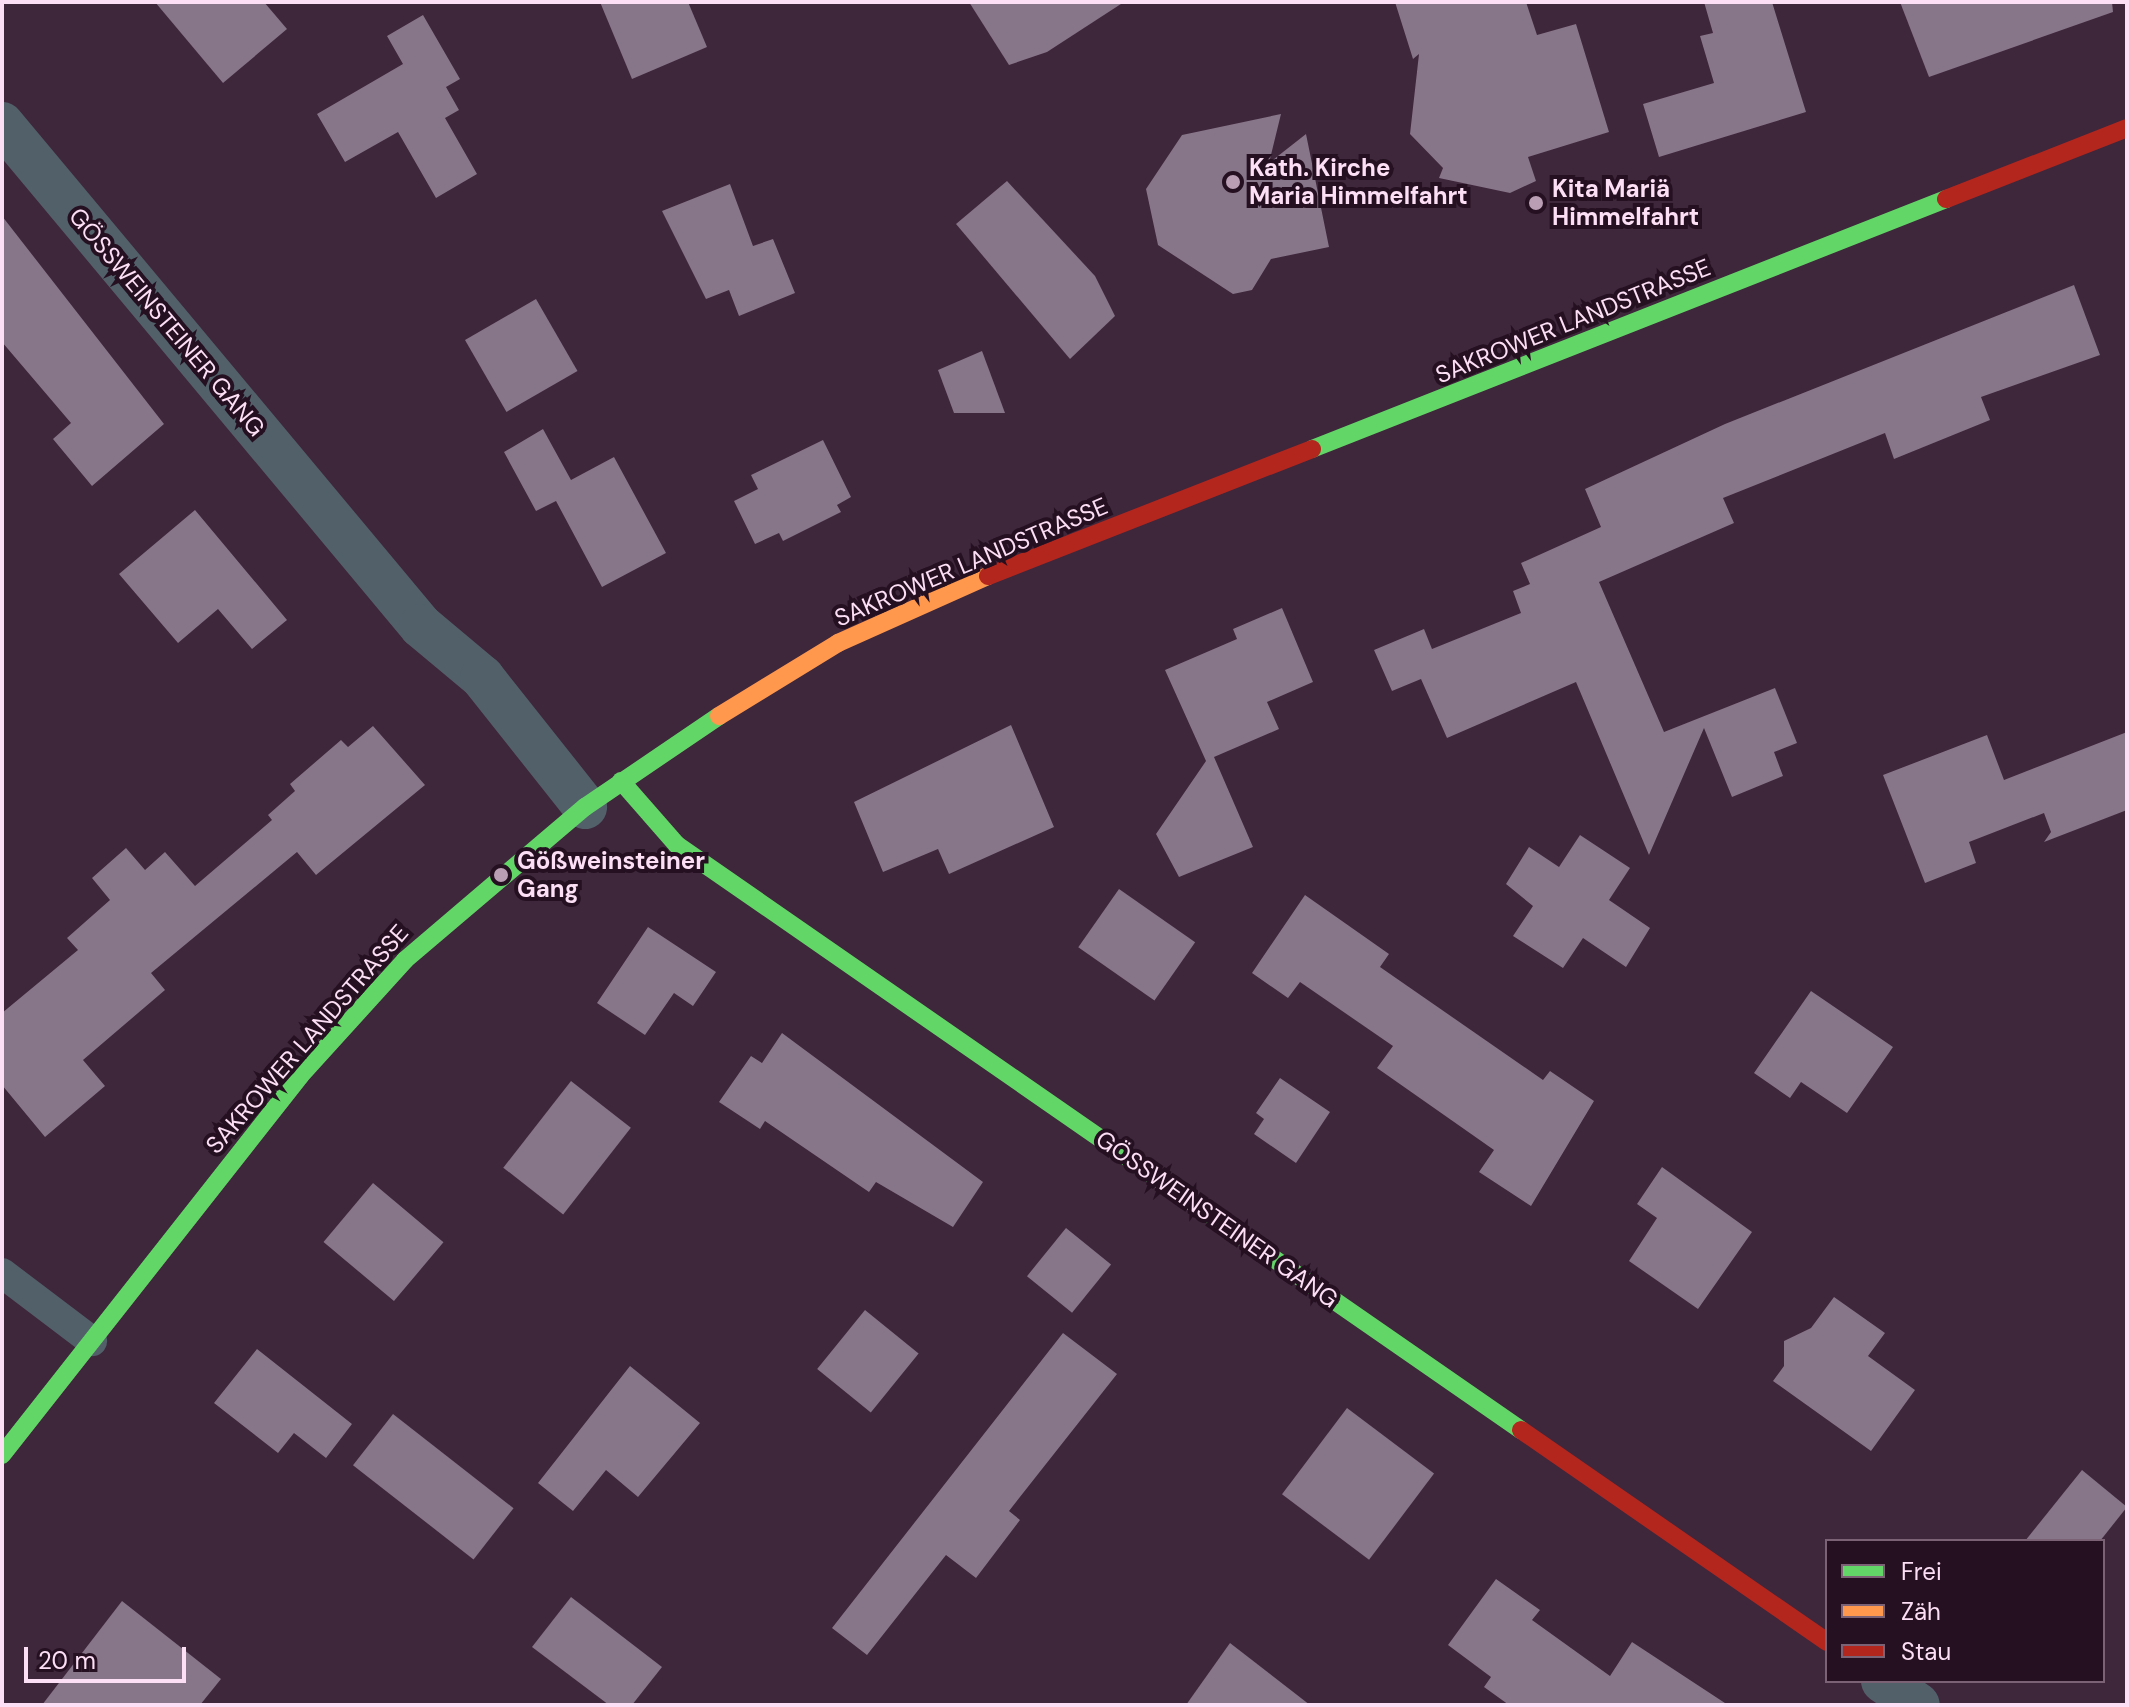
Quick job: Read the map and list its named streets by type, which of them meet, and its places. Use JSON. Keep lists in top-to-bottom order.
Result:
{
  "streets": {
    "street": ["SAKROWER LANDSTRASSE", "GÖSSWEINSTEINER GANG"]
  },
  "crossings": [
    ["SAKROWER LANDSTRASSE", "GÖSSWEINSTEINER GANG"]
  ],
  "places": ["Kath. Kirche Maria Himmelfahrt", "Kita Mariä Himmelfahrt", "Gößweinsteiner Gang"],
  "legend": ["Frei", "Zäh", "Stau"],
  "scale_bar": "20 m"
}
